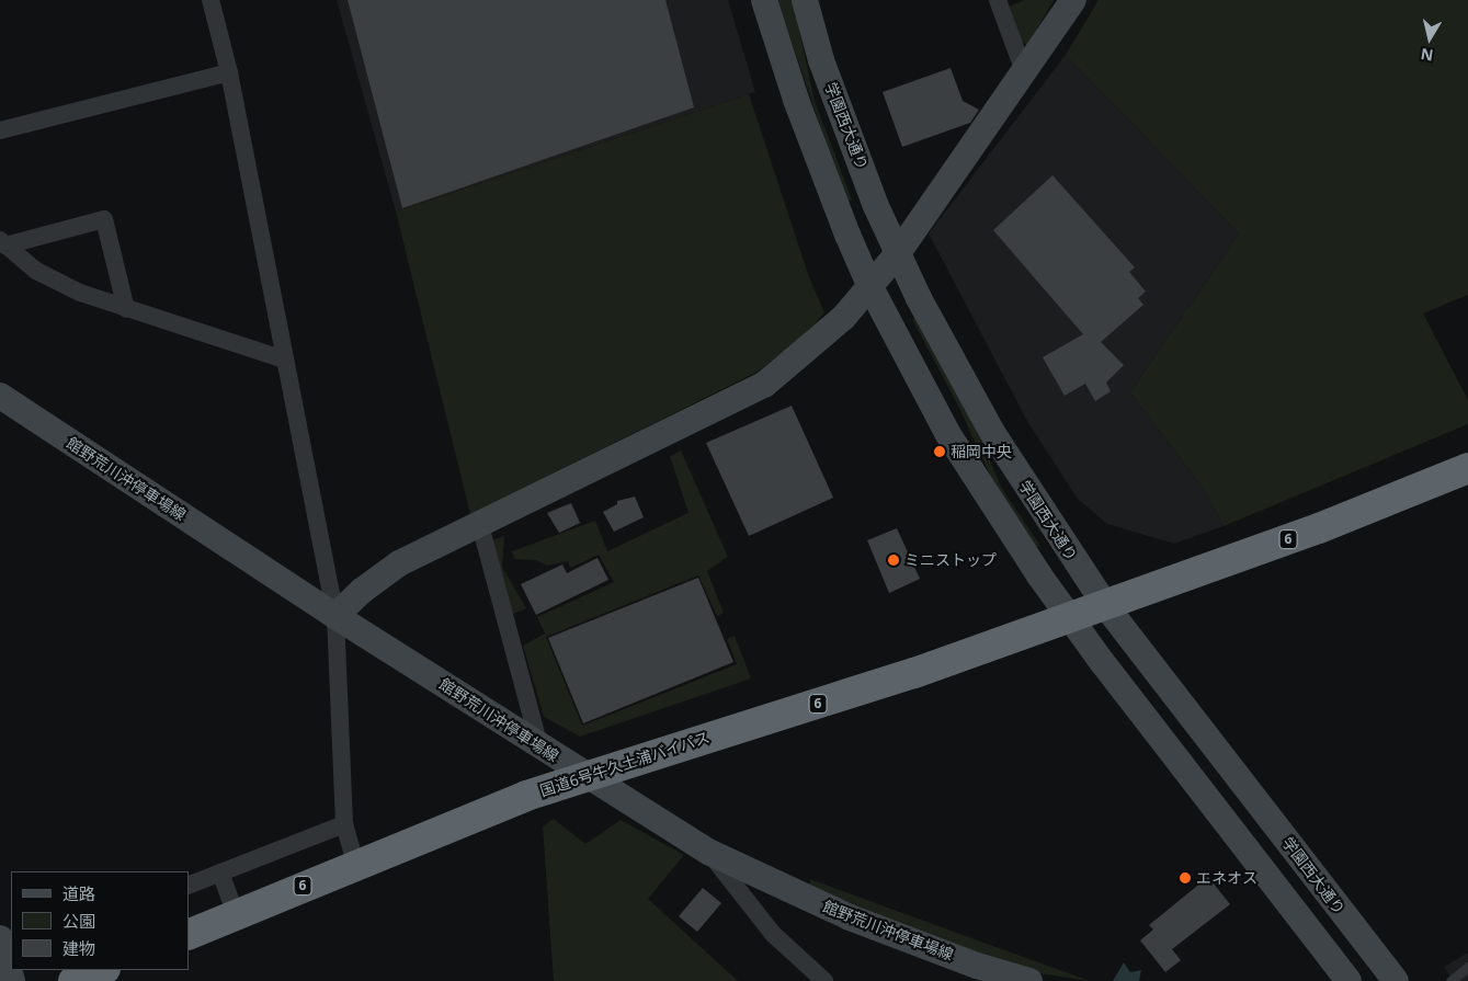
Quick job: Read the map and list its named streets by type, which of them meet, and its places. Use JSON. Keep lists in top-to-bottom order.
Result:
{
  "streets": {
    "highway": ["6", "国道6号牛久土浦バイパス"],
    "main road": ["学園西大通り", "館野荒川沖停車場線"]
  },
  "crossings": [
    ["学園西大通り", "6"],
    ["館野荒川沖停車場線", "国道6号牛久土浦バイパス"],
    ["6", "国道6号牛久土浦バイパス"]
  ],
  "places": ["稲岡中央", "ミニストップ", "エネオス"],
  "legend": ["道路", "公園", "建物"],
  "north": "bottom"
}
